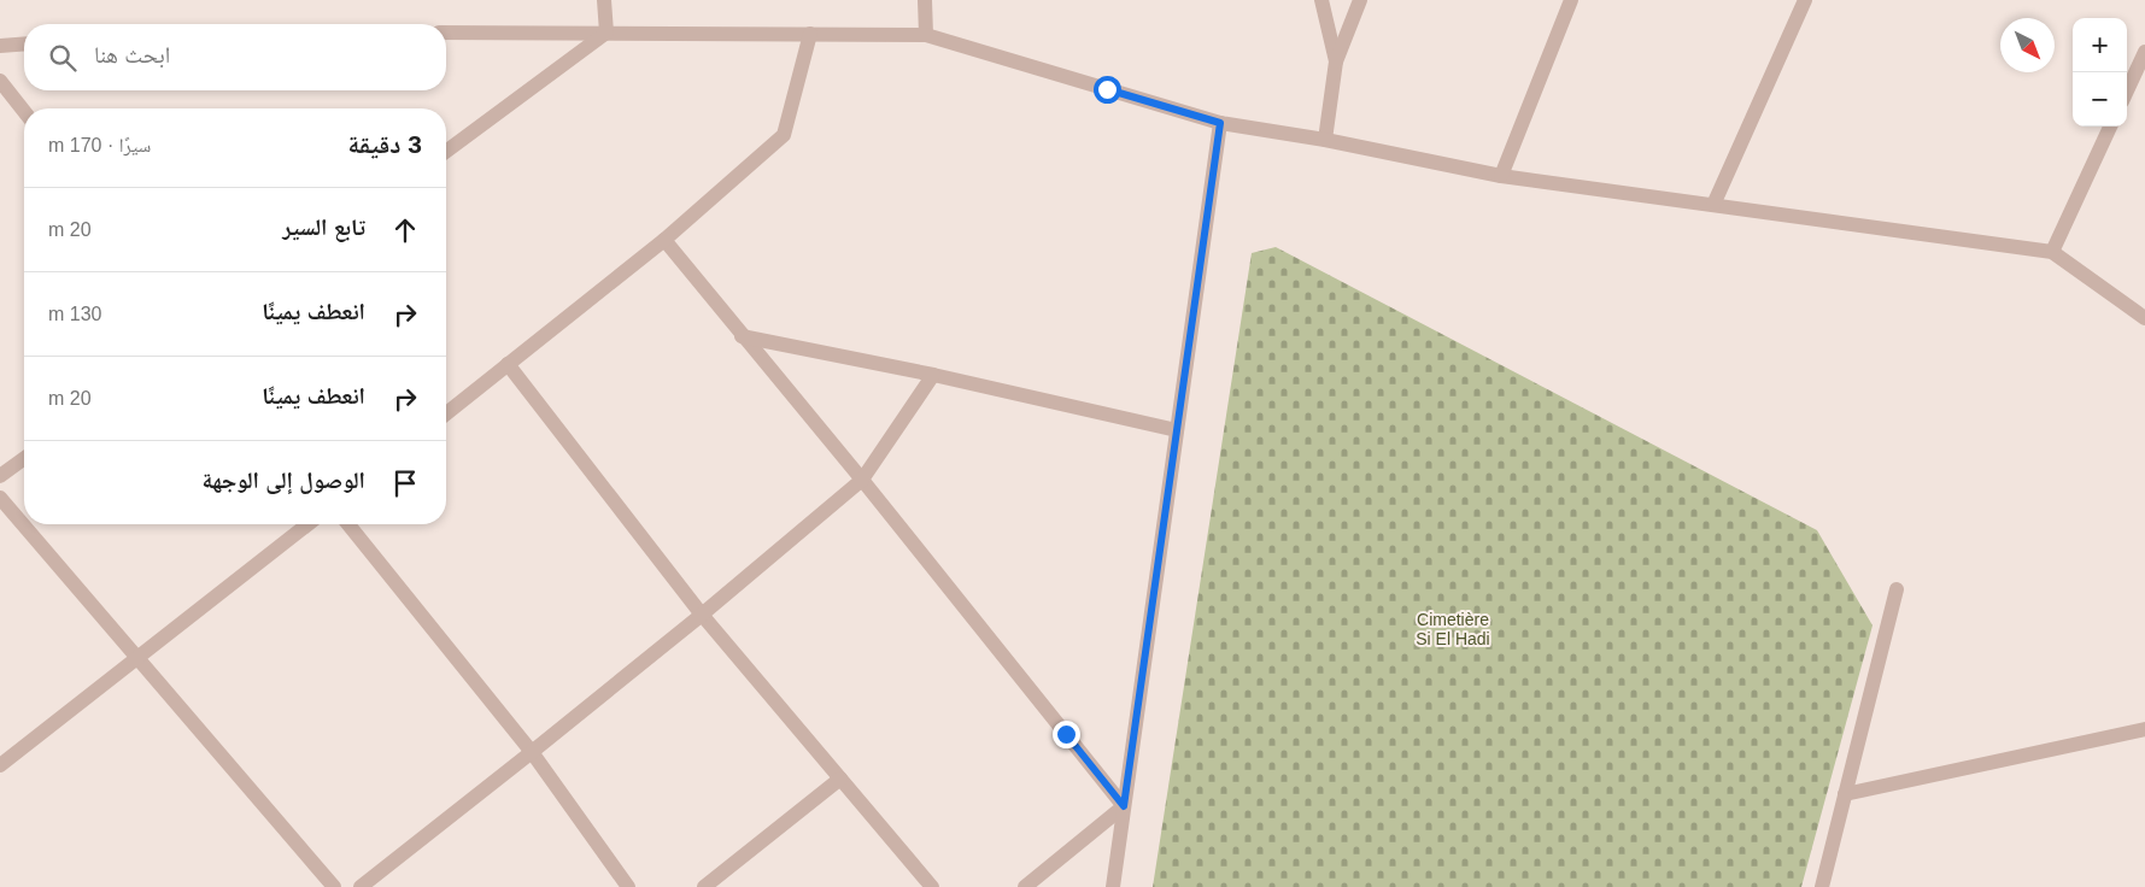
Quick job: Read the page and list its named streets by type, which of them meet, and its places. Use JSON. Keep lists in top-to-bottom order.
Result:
{
  "parks": ["Cimetière Si El Hadi"],
  "north": "bottom right",
  "page": {
    "map_buttons": ["+", "−"],
    "search": "ابحث هنا",
    "heading": ["3 دقيقة", "سيرًا · 170 m"],
    "list": [
      ["تابع السير", "20 m"],
      ["انعطف يمينًا", "130 m"],
      ["انعطف يمينًا", "20 m"],
      "الوصول إلى الوجهة"
    ]
  }
}
